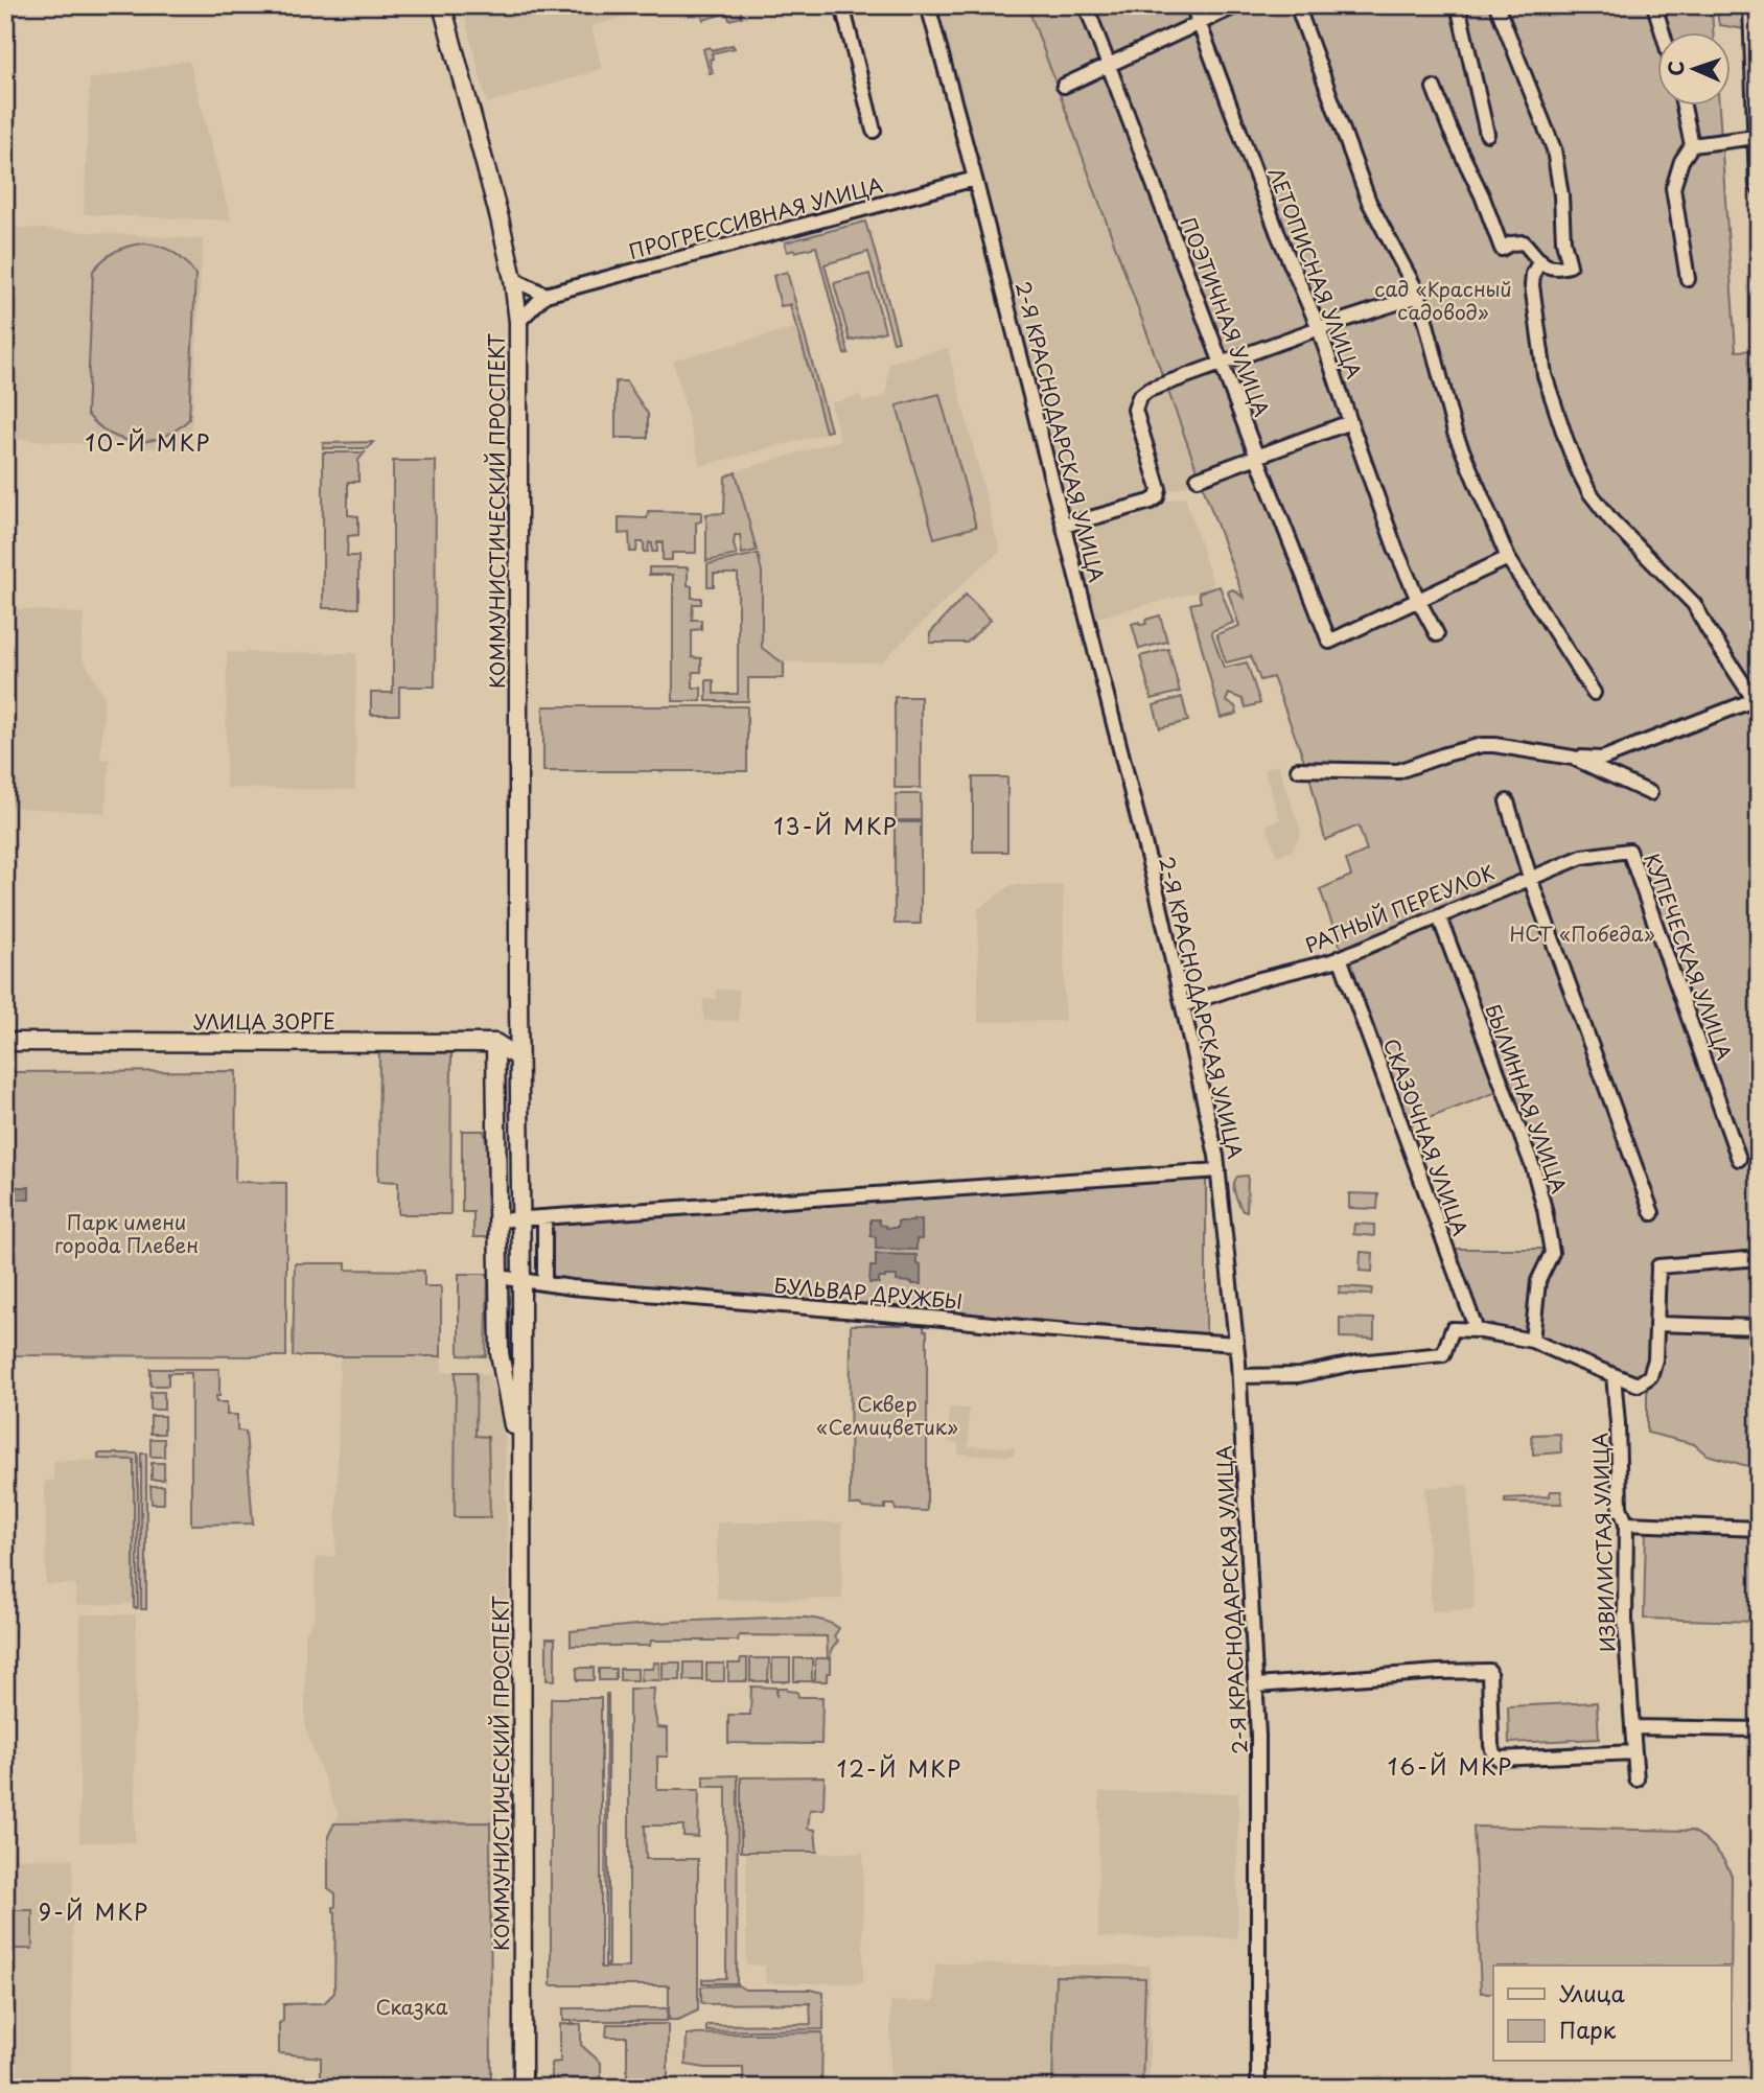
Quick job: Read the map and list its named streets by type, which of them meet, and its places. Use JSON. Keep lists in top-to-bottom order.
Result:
{
  "streets": {
    "main road": ["КОММУНИСТИЧЕСКИЙ ПРОСПЕКТ", "УЛИЦА ЗОРГЕ"],
    "street": [
      "ПРОГРЕССИВНАЯ УЛИЦА",
      "ЛЕТОПИСНАЯ УЛИЦА",
      "ПОЭТИЧНАЯ УЛИЦА",
      "2-Я КРАСНОДАРСКАЯ УЛИЦА",
      "РАТНЫЙ ПЕРЕУЛОК",
      "КУПЕЧЕСКАЯ УЛИЦА",
      "БЫЛИННАЯ УЛИЦА",
      "СКАЗОЧНАЯ УЛИЦА",
      "БУЛЬВАР ДРУЖБЫ",
      "ИЗВИЛИСТАЯ УЛИЦА"
    ]
  },
  "crossings": [
    ["ПРОГРЕССИВНАЯ УЛИЦА", "2-Я КРАСНОДАРСКАЯ УЛИЦА"],
    ["ЛЕТОПИСНАЯ УЛИЦА", "ПОЭТИЧНАЯ УЛИЦА"],
    ["2-Я КРАСНОДАРСКАЯ УЛИЦА", "РАТНЫЙ ПЕРЕУЛОК"],
    ["2-Я КРАСНОДАРСКАЯ УЛИЦА", "БУЛЬВАР ДРУЖБЫ"],
    ["КОММУНИСТИЧЕСКИЙ ПРОСПЕКТ", "УЛИЦА ЗОРГЕ"],
    ["КОММУНИСТИЧЕСКИЙ ПРОСПЕКТ", "БУЛЬВАР ДРУЖБЫ"],
    ["РАТНЫЙ ПЕРЕУЛОК", "КУПЕЧЕСКАЯ УЛИЦА"],
    ["РАТНЫЙ ПЕРЕУЛОК", "БЫЛИННАЯ УЛИЦА"],
    ["РАТНЫЙ ПЕРЕУЛОК", "СКАЗОЧНАЯ УЛИЦА"]
  ],
  "districts": [
    "10-Й МКР",
    "13-Й МКР",
    "16-Й МКР",
    "12-Й МКР",
    "9-Й МКР"
  ],
  "parks": [
    "сад «Красный садовод»",
    "НСТ «Победа»",
    "Парк имени города Плевен",
    "Сквер «Семицветик»",
    "Сказка"
  ],
  "legend": ["Улица", "Парк"],
  "north": "left"
}
